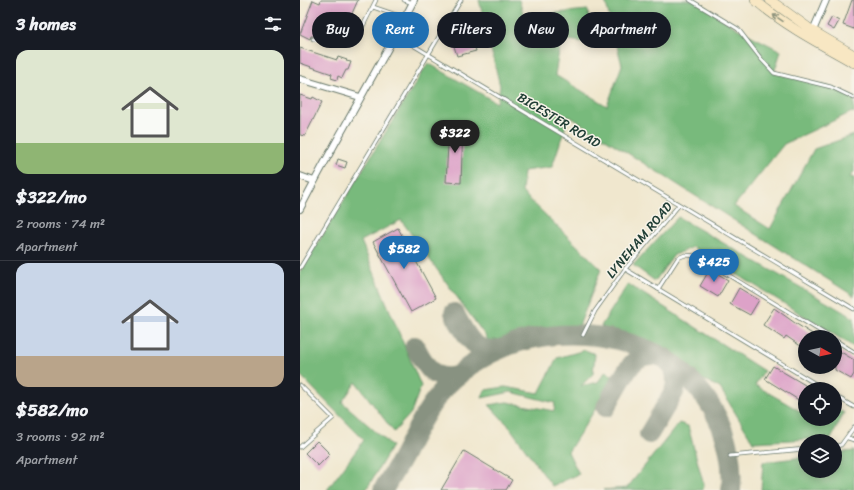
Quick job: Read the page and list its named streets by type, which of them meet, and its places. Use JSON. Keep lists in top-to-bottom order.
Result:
{
  "streets": {
    "lane": ["BICESTER ROAD", "LYNEHAM ROAD"]
  },
  "crossings": [
    ["BICESTER ROAD", "LYNEHAM ROAD"]
  ],
  "north": "right",
  "page": {
    "heading": "3 homes",
    "chip": [
      "Buy",
      "Rent",
      "Filters",
      "New",
      "Apartment"
    ],
    "list": [
      {
        "name": "$322/mo",
        "note": "2 rooms · 74 m² · Apartment"
      },
      {
        "name": "$582/mo",
        "note": "3 rooms · 92 m² · Apartment"
      }
    ],
    "price": ["$322", "$582", "$425"]
  }
}
